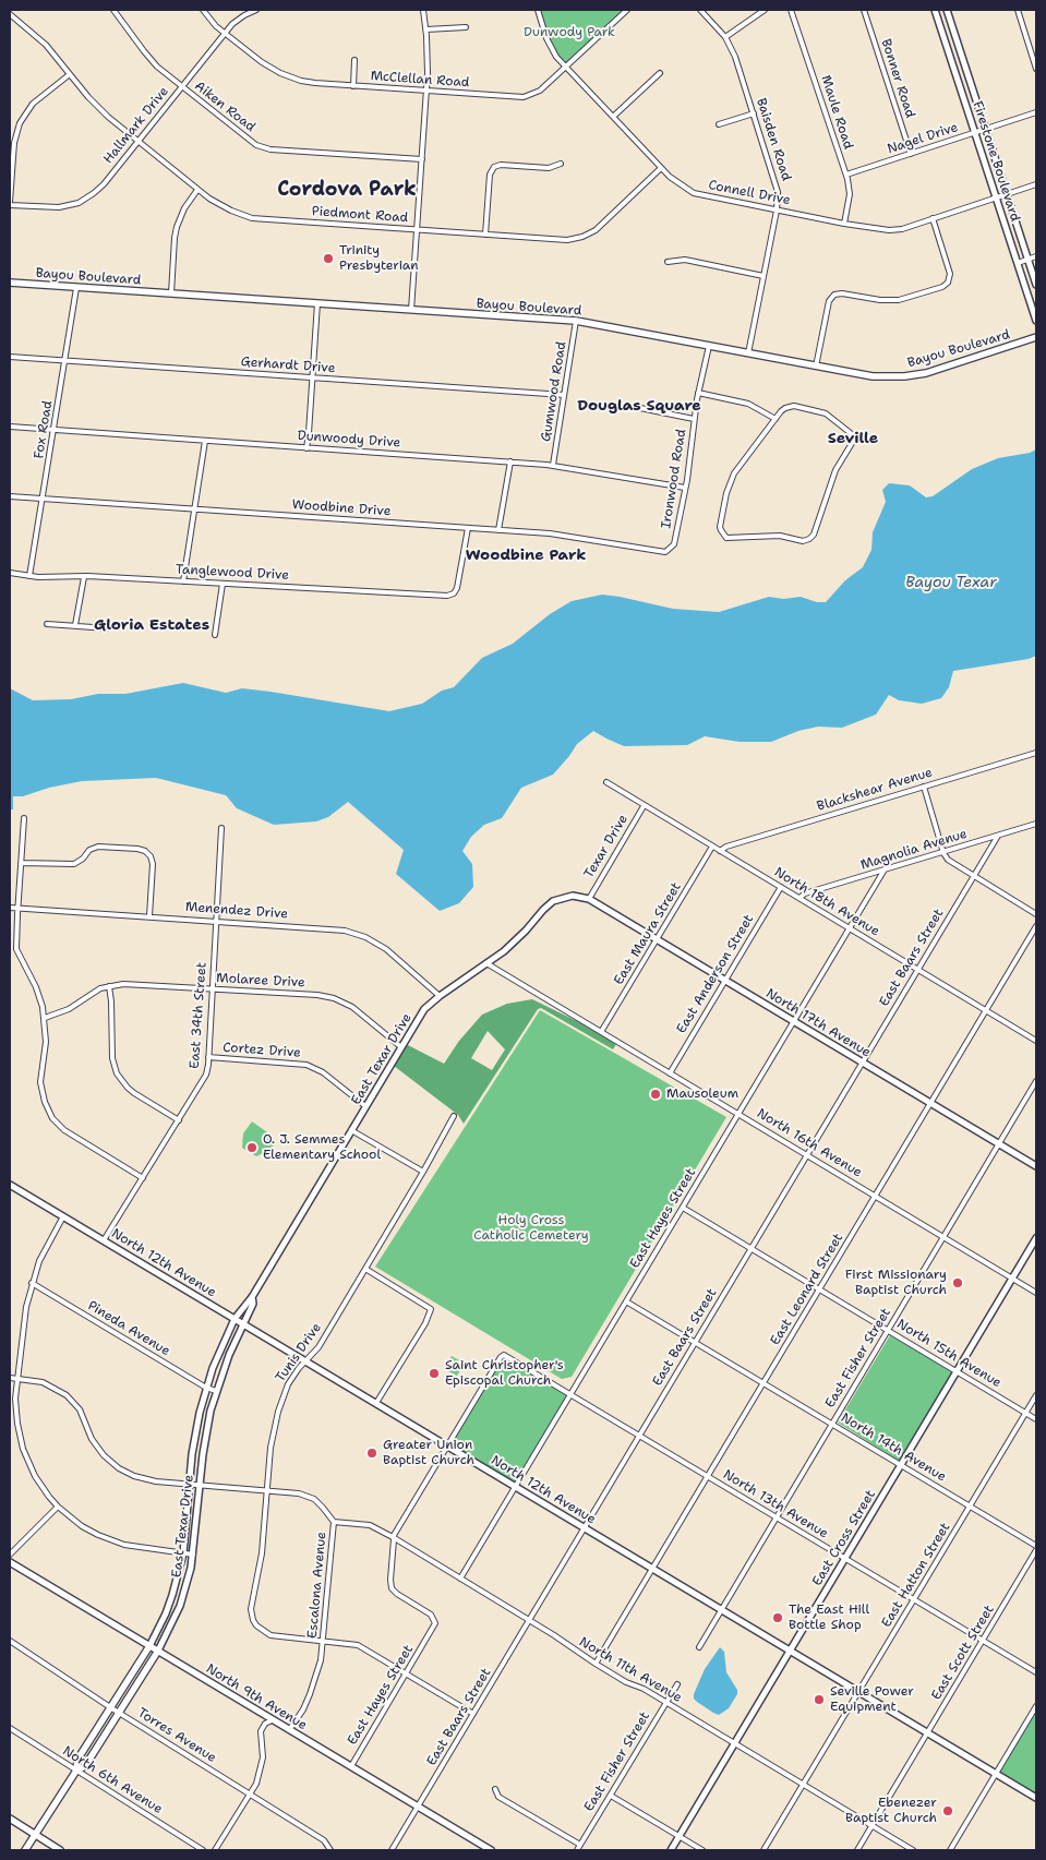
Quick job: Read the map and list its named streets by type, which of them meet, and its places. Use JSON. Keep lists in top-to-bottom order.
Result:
{
  "streets": {
    "main road": ["Bayou Boulevard", "East Texar Drive", "North 9th Avenue"],
    "street": [
      "Bonner Road",
      "McClellan Road",
      "Aiken Road",
      "Maule Road",
      "Hallmark Drive",
      "Nagel Drive",
      "Baisden Road",
      "Firestone Boulevard",
      "Connell Drive",
      "Piedmont Road",
      "Gerhardt Drive",
      "Gumwood Road",
      "Fox Road",
      "Dunwoody Drive",
      "Ironwood Road",
      "Woodbine Drive",
      "Tanglewood Drive",
      "Blackshear Avenue",
      "Texar Drive",
      "Magnolia Avenue",
      "North 18th Avenue",
      "Menendez Drive",
      "East Maura Street",
      "East Baars Street",
      "East Anderson Street",
      "Molaree Drive",
      "East 34th Street",
      "North 17th Avenue",
      "Cortez Drive",
      "North 16th Avenue",
      "East Hayes Street",
      "North 12th Avenue",
      "East Leonard Street",
      "Pineda Avenue",
      "Tunis Drive",
      "North 15th Avenue",
      "East Fisher Street",
      "North 14th Avenue",
      "North 13th Avenue",
      "East Cross Street",
      "East Hatton Street",
      "Escalona Avenue",
      "East Scott Street",
      "North 11th Avenue",
      "Torres Avenue",
      "North 6th Avenue"
    ]
  },
  "crossings": [
    ["Bonner Road", "Nagel Drive"],
    ["McClellan Road", "Hallmark Drive"],
    ["McClellan Road", "Connell Drive"],
    ["Aiken Road", "Hallmark Drive"],
    ["Maule Road", "Nagel Drive"],
    ["Maule Road", "Connell Drive"],
    ["Hallmark Drive", "Piedmont Road"],
    ["Nagel Drive", "Firestone Boulevard"],
    ["Baisden Road", "Connell Drive"],
    ["Baisden Road", "Bayou Boulevard"],
    ["Firestone Boulevard", "Connell Drive"],
    ["Connell Drive", "Piedmont Road"],
    ["Bayou Boulevard", "Gumwood Road"],
    ["Bayou Boulevard", "Fox Road"],
    ["Bayou Boulevard", "Ironwood Road"],
    ["Gerhardt Drive", "Gumwood Road"],
    ["Gerhardt Drive", "Fox Road"],
    ["Gumwood Road", "Dunwoody Drive"],
    ["Fox Road", "Dunwoody Drive"],
    ["Fox Road", "Woodbine Drive"],
    ["Fox Road", "Tanglewood Drive"],
    ["Dunwoody Drive", "Ironwood Road"],
    ["Ironwood Road", "Woodbine Drive"],
    ["Woodbine Drive", "Tanglewood Drive"],
    ["Blackshear Avenue", "North 18th Avenue"],
    ["Texar Drive", "North 18th Avenue"],
    ["Texar Drive", "North 17th Avenue"],
    ["Texar Drive", "East Texar Drive"],
    ["Magnolia Avenue", "North 18th Avenue"],
    ["Magnolia Avenue", "East Baars Street"],
    ["Magnolia Avenue", "East Hayes Street"],
    ["North 18th Avenue", "East Maura Street"],
    ["North 18th Avenue", "East Baars Street"],
    ["North 18th Avenue", "East Anderson Street"],
    ["North 18th Avenue", "East Hayes Street"],
    ["North 18th Avenue", "East Leonard Street"],
    ["Menendez Drive", "East 34th Street"],
    ["Menendez Drive", "East Texar Drive"],
    ["East Maura Street", "North 17th Avenue"],
    ["East Maura Street", "North 16th Avenue"],
    ["East Baars Street", "North 17th Avenue"],
    ["East Baars Street", "North 16th Avenue"],
    ["East Baars Street", "North 12th Avenue"],
    ["East Baars Street", "North 15th Avenue"],
    ["East Baars Street", "North 14th Avenue"],
    ["East Baars Street", "North 13th Avenue"],
    ["East Baars Street", "North 11th Avenue"],
    ["East Baars Street", "North 9th Avenue"],
    ["East Anderson Street", "North 17th Avenue"],
    ["East Anderson Street", "North 16th Avenue"],
    ["Molaree Drive", "East 34th Street"],
    ["Molaree Drive", "East Texar Drive"],
    ["East 34th Street", "Cortez Drive"],
    ["East 34th Street", "North 12th Avenue"],
    ["North 17th Avenue", "East Texar Drive"],
    ["North 17th Avenue", "East Hayes Street"],
    ["North 17th Avenue", "East Leonard Street"],
    ["North 17th Avenue", "East Fisher Street"],
    ["Cortez Drive", "East Texar Drive"],
    ["East Texar Drive", "North 16th Avenue"],
    ["East Texar Drive", "North 12th Avenue"],
    ["East Texar Drive", "Pineda Avenue"],
    ["East Texar Drive", "Escalona Avenue"],
    ["East Texar Drive", "North 9th Avenue"],
    ["East Texar Drive", "Torres Avenue"],
    ["East Texar Drive", "North 6th Avenue"],
    ["North 16th Avenue", "East Hayes Street"],
    ["North 16th Avenue", "East Leonard Street"],
    ["North 16th Avenue", "East Fisher Street"],
    ["North 16th Avenue", "East Cross Street"],
    ["East Hayes Street", "North 12th Avenue"],
    ["East Hayes Street", "North 15th Avenue"],
    ["East Hayes Street", "North 14th Avenue"],
    ["East Hayes Street", "North 13th Avenue"],
    ["East Hayes Street", "North 11th Avenue"],
    ["East Hayes Street", "North 9th Avenue"],
    ["North 12th Avenue", "East Leonard Street"],
    ["North 12th Avenue", "Tunis Drive"],
    ["North 12th Avenue", "East Fisher Street"],
    ["North 12th Avenue", "North 13th Avenue"],
    ["North 12th Avenue", "East Cross Street"],
    ["North 12th Avenue", "East Hatton Street"],
    ["North 12th Avenue", "East Scott Street"],
    ["East Leonard Street", "North 15th Avenue"],
    ["East Leonard Street", "North 14th Avenue"],
    ["East Leonard Street", "North 13th Avenue"],
    ["East Leonard Street", "North 11th Avenue"],
    ["Tunis Drive", "Escalona Avenue"],
    ["North 15th Avenue", "East Fisher Street"],
    ["North 15th Avenue", "East Cross Street"],
    ["North 15th Avenue", "East Hatton Street"],
    ["East Fisher Street", "North 14th Avenue"],
    ["East Fisher Street", "North 13th Avenue"],
    ["East Fisher Street", "North 11th Avenue"],
    ["North 14th Avenue", "East Cross Street"],
    ["North 14th Avenue", "East Hatton Street"],
    ["North 13th Avenue", "East Cross Street"],
    ["North 13th Avenue", "East Hatton Street"],
    ["North 13th Avenue", "East Scott Street"],
    ["East Cross Street", "North 11th Avenue"],
    ["East Hatton Street", "North 11th Avenue"],
    ["Escalona Avenue", "North 11th Avenue"],
    ["Escalona Avenue", "North 9th Avenue"],
    ["East Scott Street", "North 11th Avenue"]
  ],
  "districts": [
    "Cordova Park",
    "Douglas Square",
    "Seville",
    "Woodbine Park",
    "Gloria Estates"
  ],
  "water": ["Bayou Texar"],
  "parks": ["Dunwody Park", "Holy Cross Catholic Cemetery"],
  "places": [
    "Trinity Presbyterian",
    "Mausoleum",
    "O. J. Semmes Elementary School",
    "First Missionary Baptist Church",
    "Saint Christopher's Episcopal Church",
    "Greater Union Baptist Church",
    "The East Hill Bottle Shop",
    "Seville Power Equipment",
    "Ebenezer Baptist Church"
  ]
}
